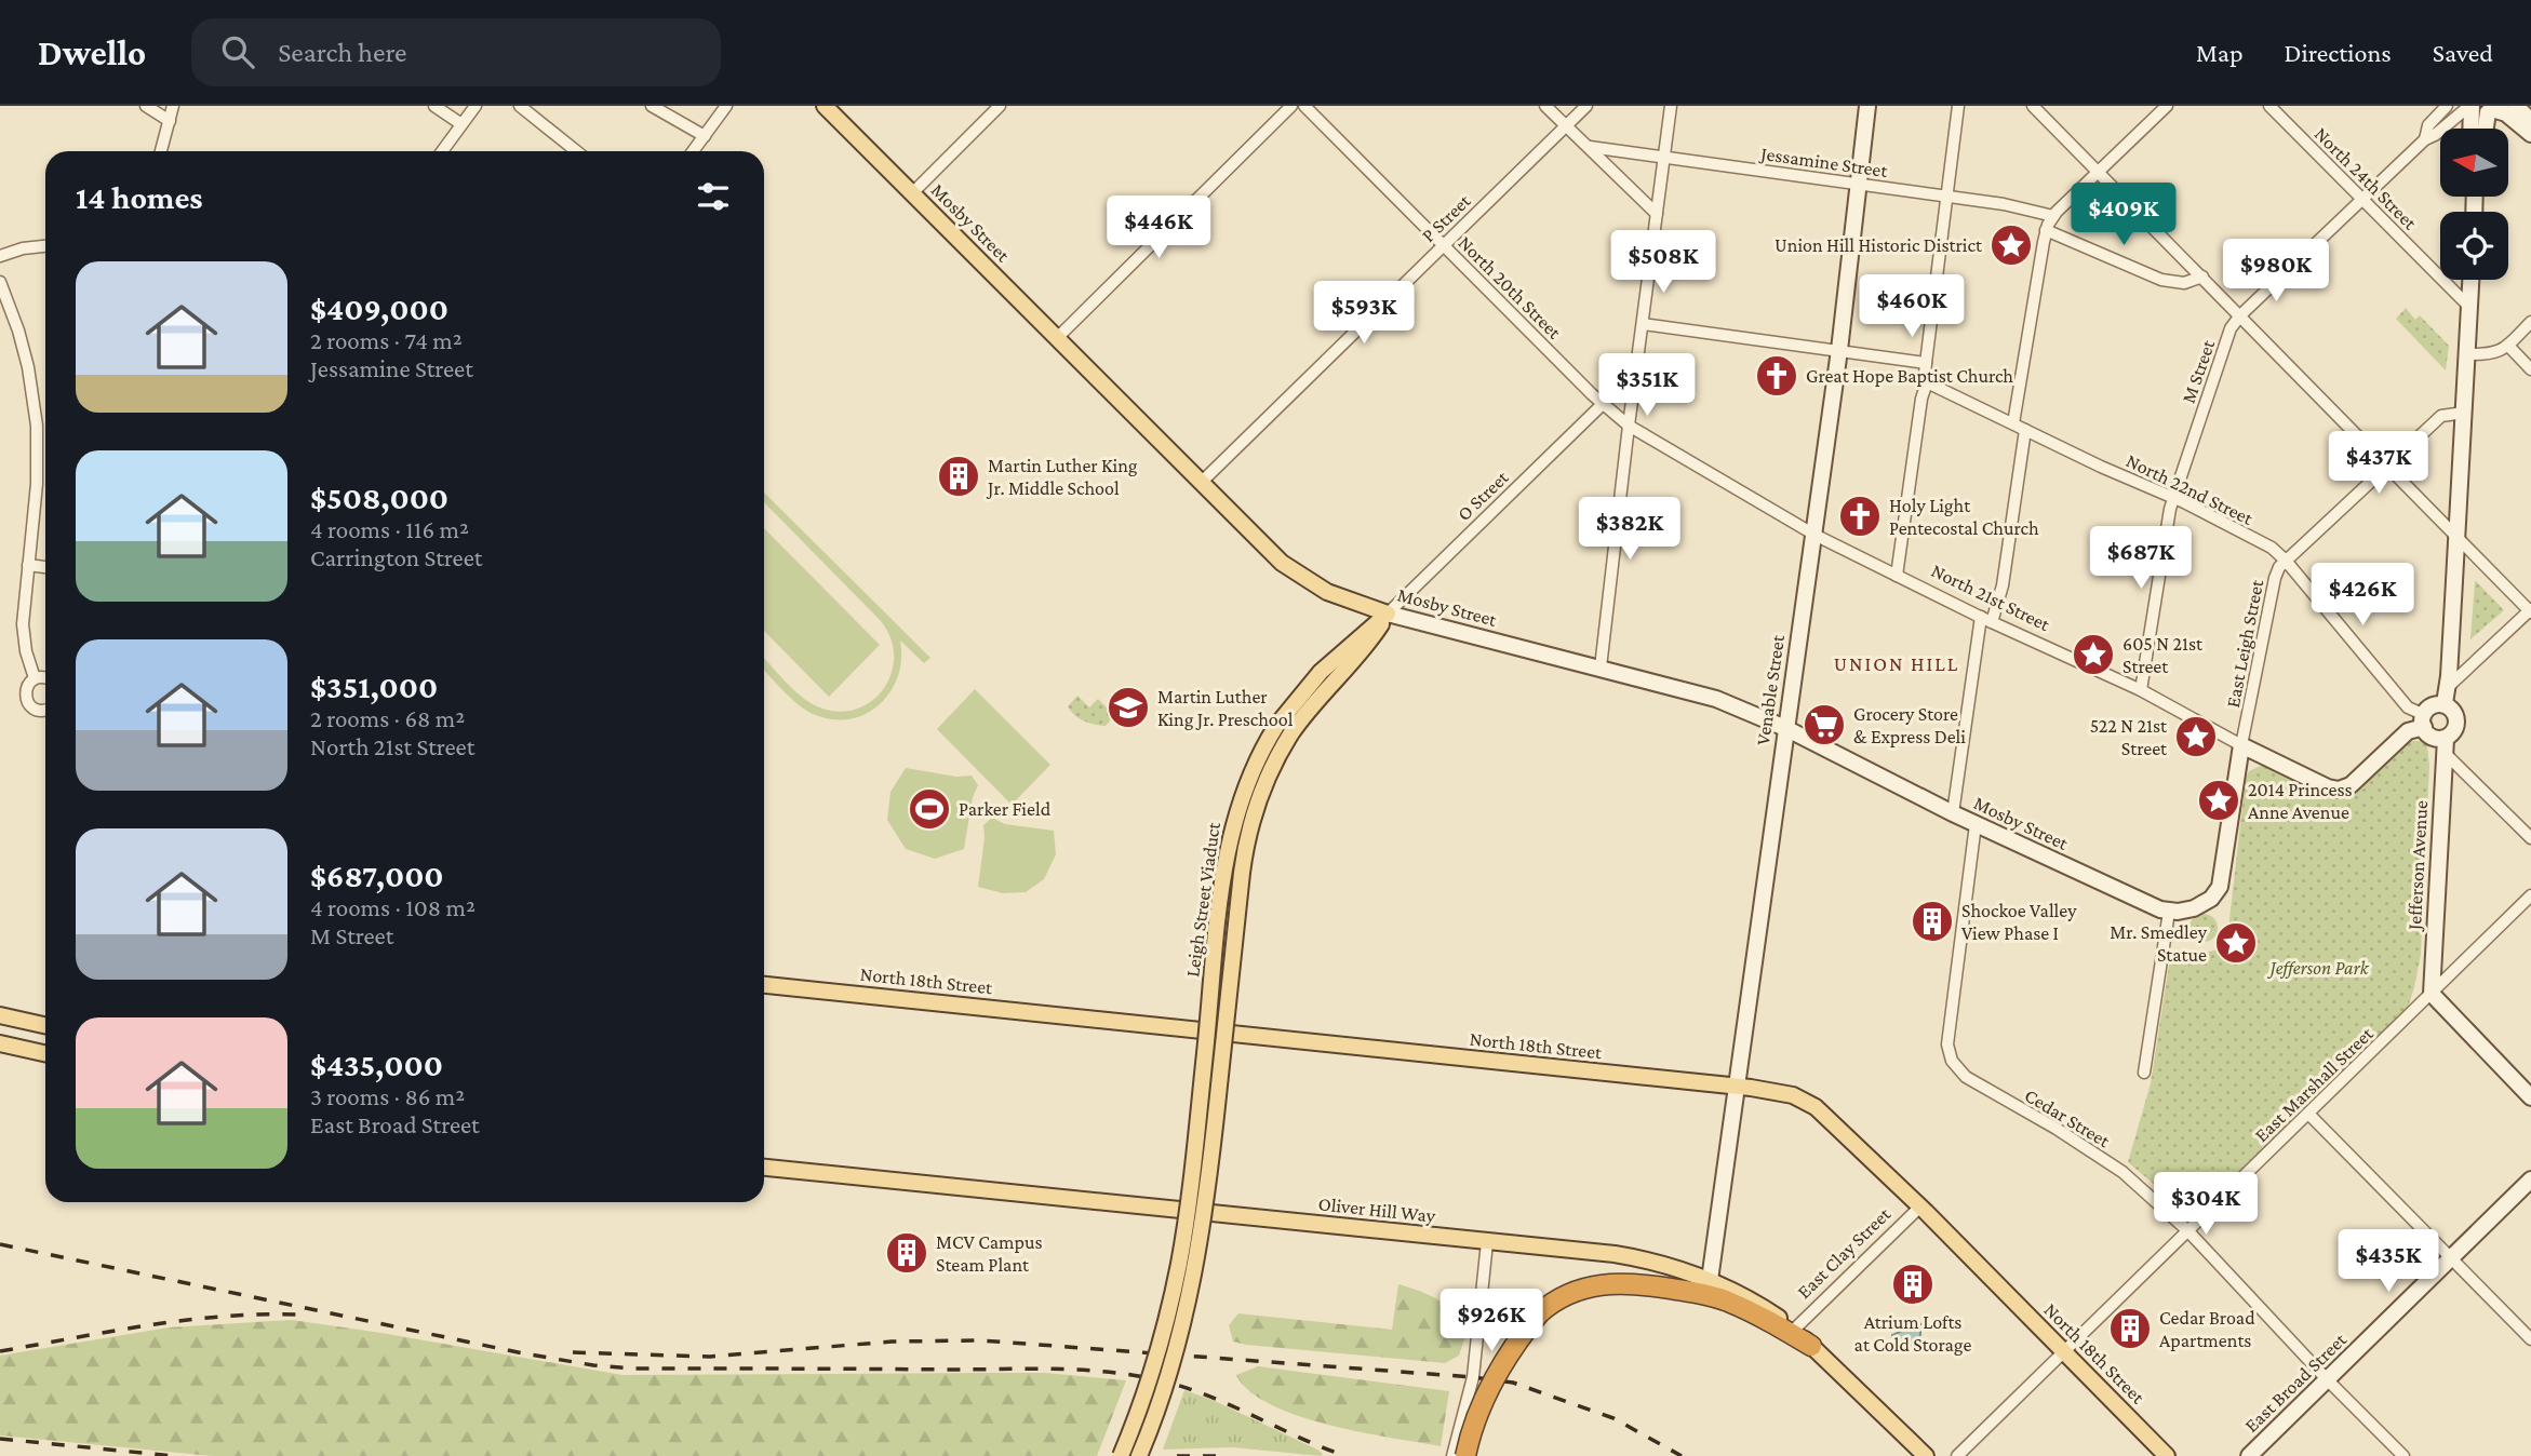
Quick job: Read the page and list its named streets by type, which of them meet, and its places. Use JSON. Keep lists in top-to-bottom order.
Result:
{
  "streets": {
    "main road": [
      "Mosby Street",
      "Leigh Street Viaduct",
      "North 18th Street",
      "Oliver Hill Way"
    ],
    "street": [
      "Jessamine Street",
      "North 24th Street",
      "P Street",
      "North 20th Street",
      "M Street",
      "North 22nd Street",
      "O Street",
      "North 21st Street",
      "East Leigh Street",
      "Venable Street",
      "Jefferson Avenue",
      "East Marshall Street",
      "Cedar Street",
      "East Clay Street",
      "East Broad Street"
    ]
  },
  "crossings": [
    ["Jessamine Street", "Venable Street"],
    ["North 24th Street", "M Street"],
    ["P Street", "Mosby Street"],
    ["P Street", "North 20th Street"],
    ["Mosby Street", "O Street"],
    ["Mosby Street", "Venable Street"],
    ["Mosby Street", "Leigh Street Viaduct"],
    ["Mosby Street", "Cedar Street"],
    ["North 20th Street", "O Street"],
    ["North 20th Street", "North 21st Street"],
    ["M Street", "North 22nd Street"],
    ["M Street", "North 21st Street"],
    ["North 22nd Street", "North 21st Street"],
    ["North 22nd Street", "East Leigh Street"],
    ["O Street", "Leigh Street Viaduct"],
    ["North 21st Street", "East Leigh Street"],
    ["North 21st Street", "Venable Street"],
    ["Venable Street", "North 18th Street"],
    ["Venable Street", "Oliver Hill Way"],
    ["Jefferson Avenue", "East Marshall Street"],
    ["North 18th Street", "East Marshall Street"],
    ["North 18th Street", "East Clay Street"],
    ["East Marshall Street", "Cedar Street"],
    ["Cedar Street", "East Broad Street"],
    ["Oliver Hill Way", "East Clay Street"]
  ],
  "districts": ["UNION HILL"],
  "parks": ["Jefferson Park"],
  "places": {
    "place": [
      "Union Hill Historic District",
      "605 N 21st Street",
      "522 N 21st Street",
      "2014 Princess Anne Avenue",
      "Mr. Smedley Statue"
    ],
    "church": ["Great Hope Baptist Church", "Holy Light Pentecostal Church"],
    "building": [
      "Martin Luther King Jr. Middle School",
      "Shockoe Valley View Phase I",
      "MCV Campus Steam Plant",
      "Atrium Lofts at Cold Storage",
      "Cedar Broad Apartments"
    ],
    "school or university": ["Martin Luther King Jr. Preschool"],
    "supermarket": ["Grocery Store & Express Deli"],
    "sports": ["Parker Field"]
  },
  "north": "left",
  "page": {
    "header": "Dwello",
    "search": "Search here",
    "nav": ["Map", "Directions", "Saved"],
    "heading": "14 homes",
    "price": [
      "$409K",
      "$446K",
      "$508K",
      "$980K",
      "$460K",
      "$593K",
      "$351K",
      "$437K",
      "$382K",
      "$687K",
      "$426K",
      "$304K",
      "$435K",
      "$926K"
    ],
    "list": [
      {
        "name": "$409,000",
        "note": "2 rooms · 74 m² · Jessamine Street"
      },
      {
        "name": "$508,000",
        "note": "4 rooms · 116 m² · Carrington Street"
      },
      {
        "name": "$351,000",
        "note": "2 rooms · 68 m² · North 21st Street"
      },
      {
        "name": "$687,000",
        "note": "4 rooms · 108 m² · M Street"
      },
      {
        "name": "$435,000",
        "note": "3 rooms · 86 m² · East Broad Street"
      }
    ]
  }
}
